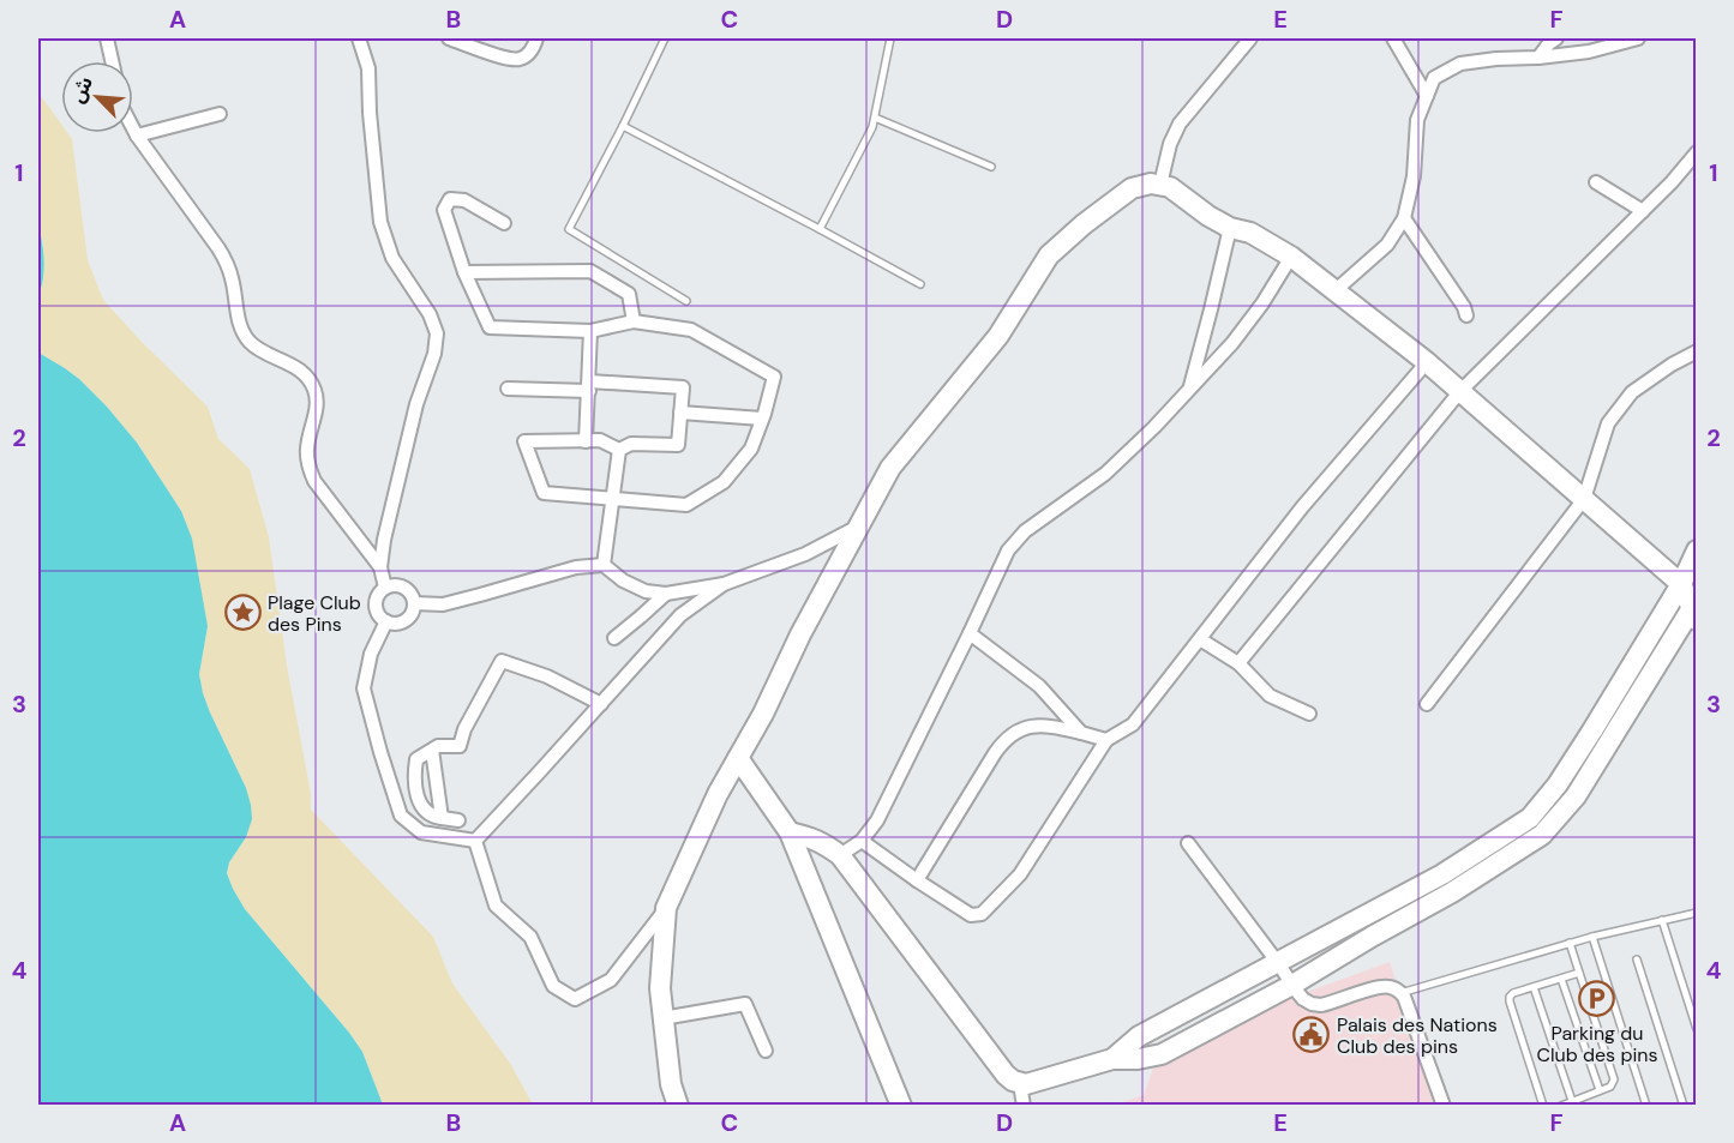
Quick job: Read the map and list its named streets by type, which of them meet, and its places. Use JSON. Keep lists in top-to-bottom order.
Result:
{
  "places": {
    "place": ["Plage Club des Pins"],
    "parking": ["Parking du Club des pins"],
    "public building": ["Palais des Nations Club des pins"]
  },
  "north": "top left",
  "grid": {
    "columns": [
      "A",
      "B",
      "C",
      "D",
      "E",
      "F"
    ],
    "rows": [
      "1",
      "2",
      "3",
      "4"
    ]
  }
}
